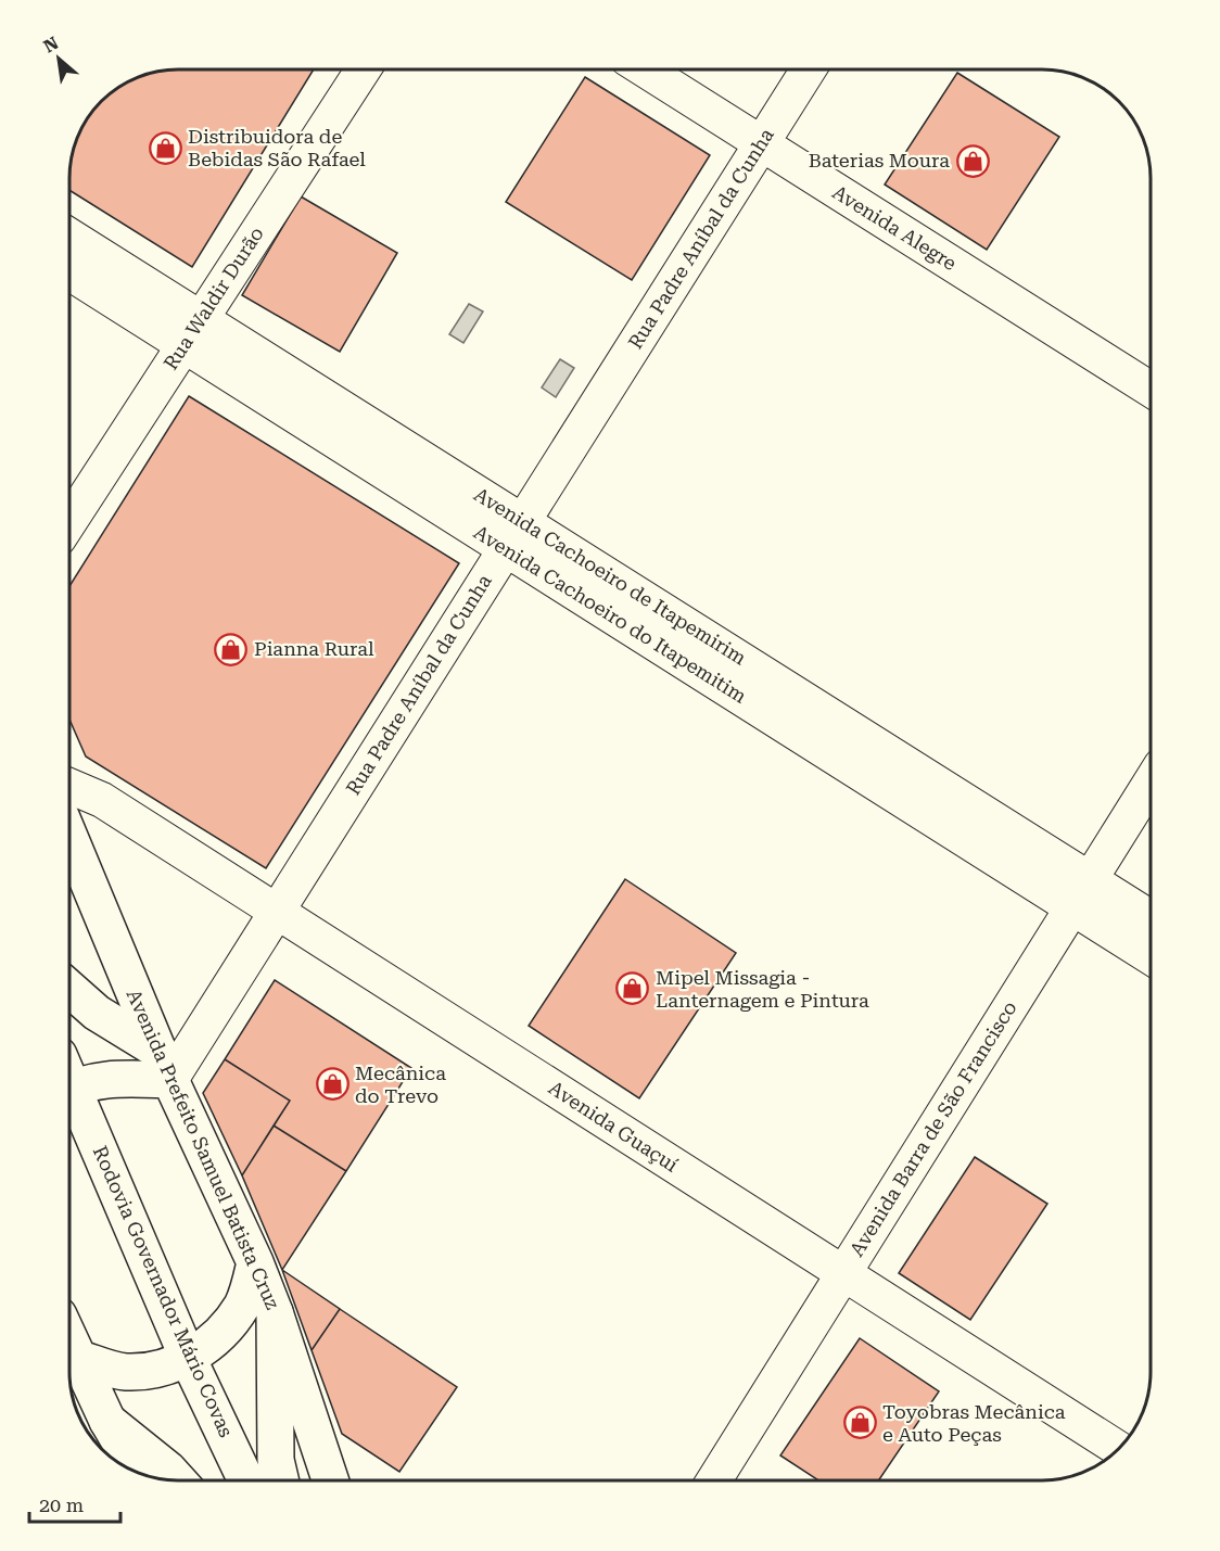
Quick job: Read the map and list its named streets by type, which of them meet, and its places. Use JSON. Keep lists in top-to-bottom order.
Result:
{
  "streets": {
    "main road": ["Avenida Prefeito Samuel Batista Cruz", "Rodovia Governador Mário Covas"],
    "street": [
      "Avenida Alegre",
      "Rua Padre Aníbal da Cunha",
      "Rua Waldir Durão",
      "Avenida Cachoeiro de Itapemirim",
      "Avenida Guaçuí",
      "Avenida Barra de São Francisco"
    ]
  },
  "crossings": [
    ["Avenida Alegre", "Rua Padre Aníbal da Cunha"],
    ["Rua Padre Aníbal da Cunha", "Avenida Cachoeiro de Itapemirim"],
    ["Rua Padre Aníbal da Cunha", "Avenida Guaçuí"],
    ["Rua Padre Aníbal da Cunha", "Avenida Prefeito Samuel Batista Cruz"],
    ["Rua Waldir Durão", "Avenida Cachoeiro de Itapemirim"],
    ["Avenida Cachoeiro de Itapemirim", "Avenida Barra de São Francisco"],
    ["Avenida Guaçuí", "Avenida Barra de São Francisco"]
  ],
  "places": {
    "shop": [
      "Distribuidora de Bebidas São Rafael",
      "Baterias Moura",
      "Pianna Rural",
      "Mipel Missagia - Lanternagem e Pintura",
      "Mecânica do Trevo",
      "Toyobras Mecânica e Auto Peças"
    ]
  },
  "scale_bar": "20 m",
  "north": "top left"
}
